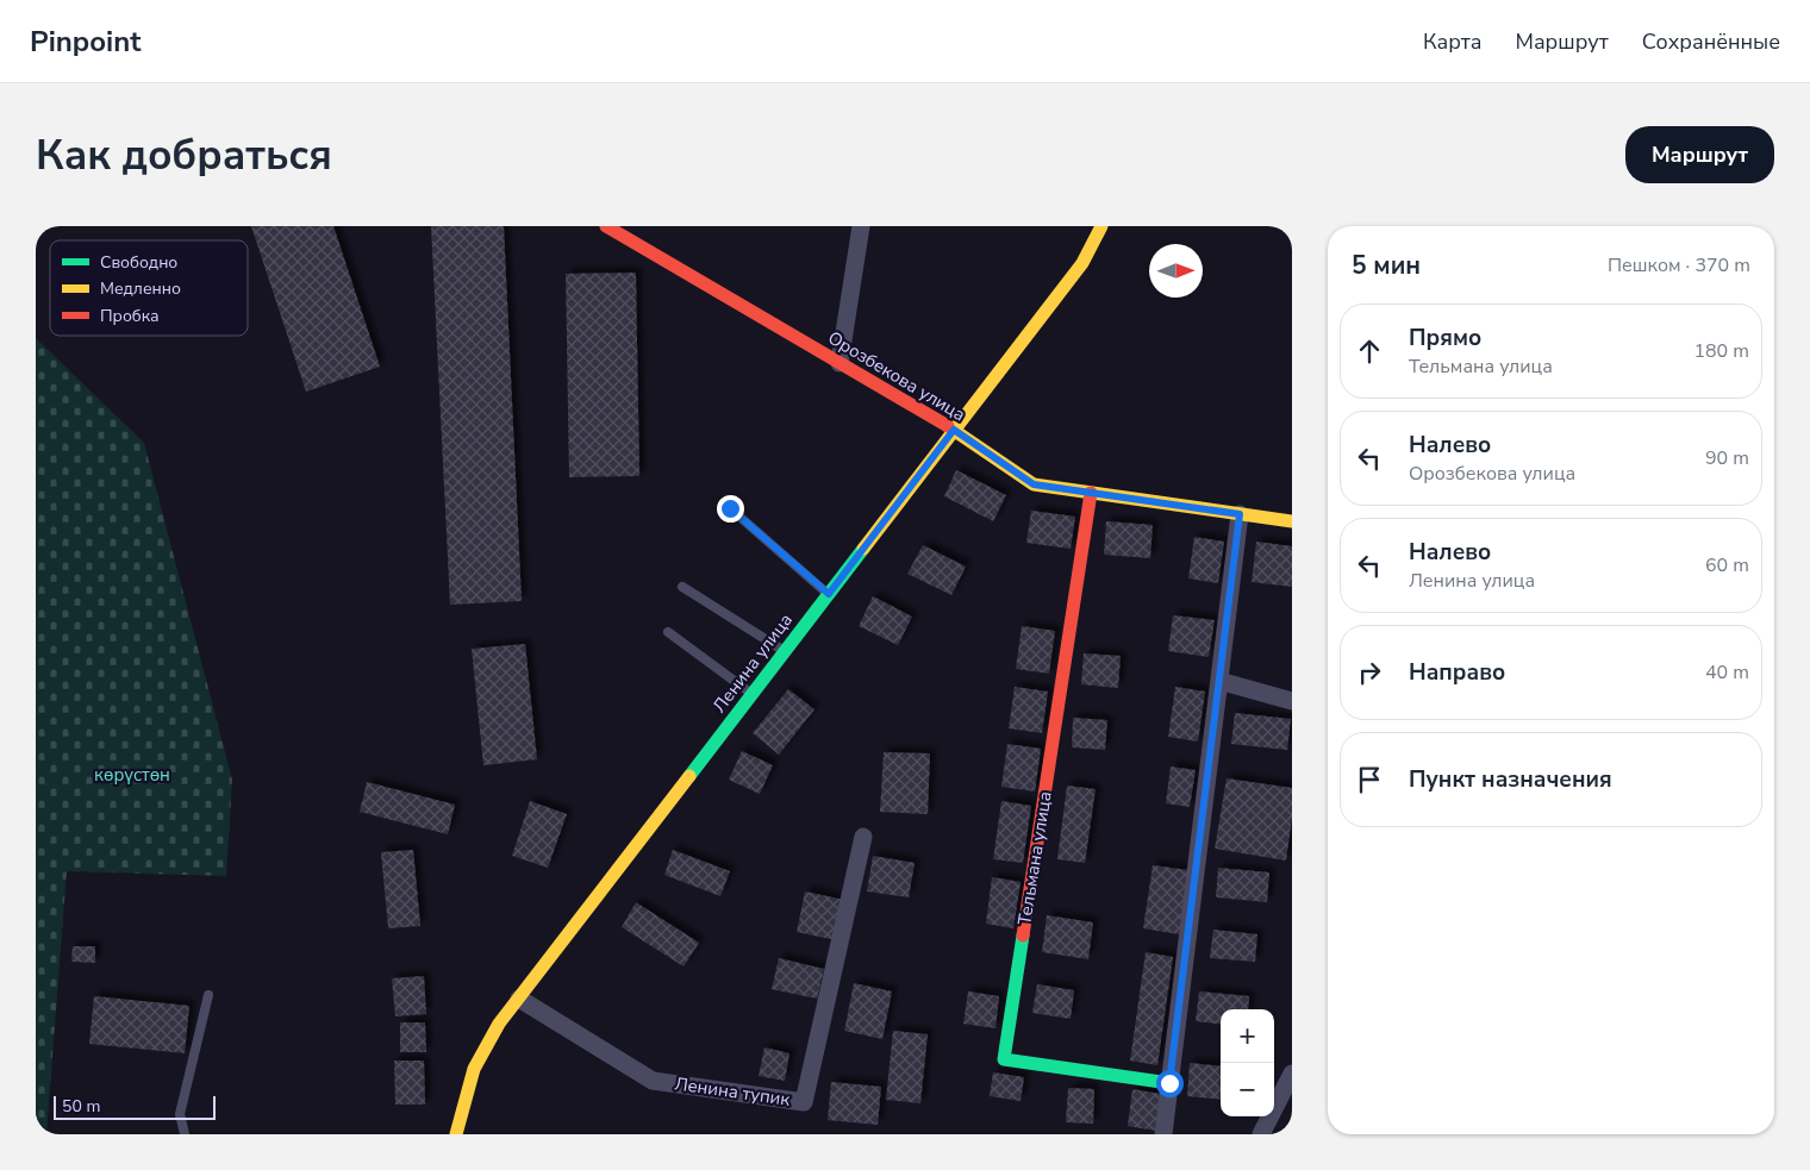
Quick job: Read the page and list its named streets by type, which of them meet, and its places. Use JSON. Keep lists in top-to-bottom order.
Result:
{
  "streets": {
    "street": [
      "Орозбекова улица",
      "Ленина улица",
      "Тельмана улица",
      "Ленина тупик"
    ]
  },
  "crossings": [
    ["Орозбекова улица", "Ленина улица"],
    ["Орозбекова улица", "Тельмана улица"],
    ["Ленина улица", "Ленина тупик"]
  ],
  "parks": ["көрүстөн"],
  "legend": ["Свободно", "Медленно", "Пробка"],
  "scale_bar": "50 m",
  "north": "right",
  "page": {
    "header": "Pinpoint",
    "nav": ["Карта", "Маршрут", "Сохранённые"],
    "buttons": "Маршрут",
    "title": "Как добраться",
    "heading": ["5 мин", "Пешком · 370 m"],
    "list": [
      ["Прямо", "Тельмана улица", "180 m"],
      ["Налево", "Орозбекова улица", "90 m"],
      ["Налево", "Ленина улица", "60 m"],
      ["Направо", "40 m"],
      "Пункт назначения"
    ],
    "map_buttons": ["+", "−"],
    "scale": "50 m"
  }
}
